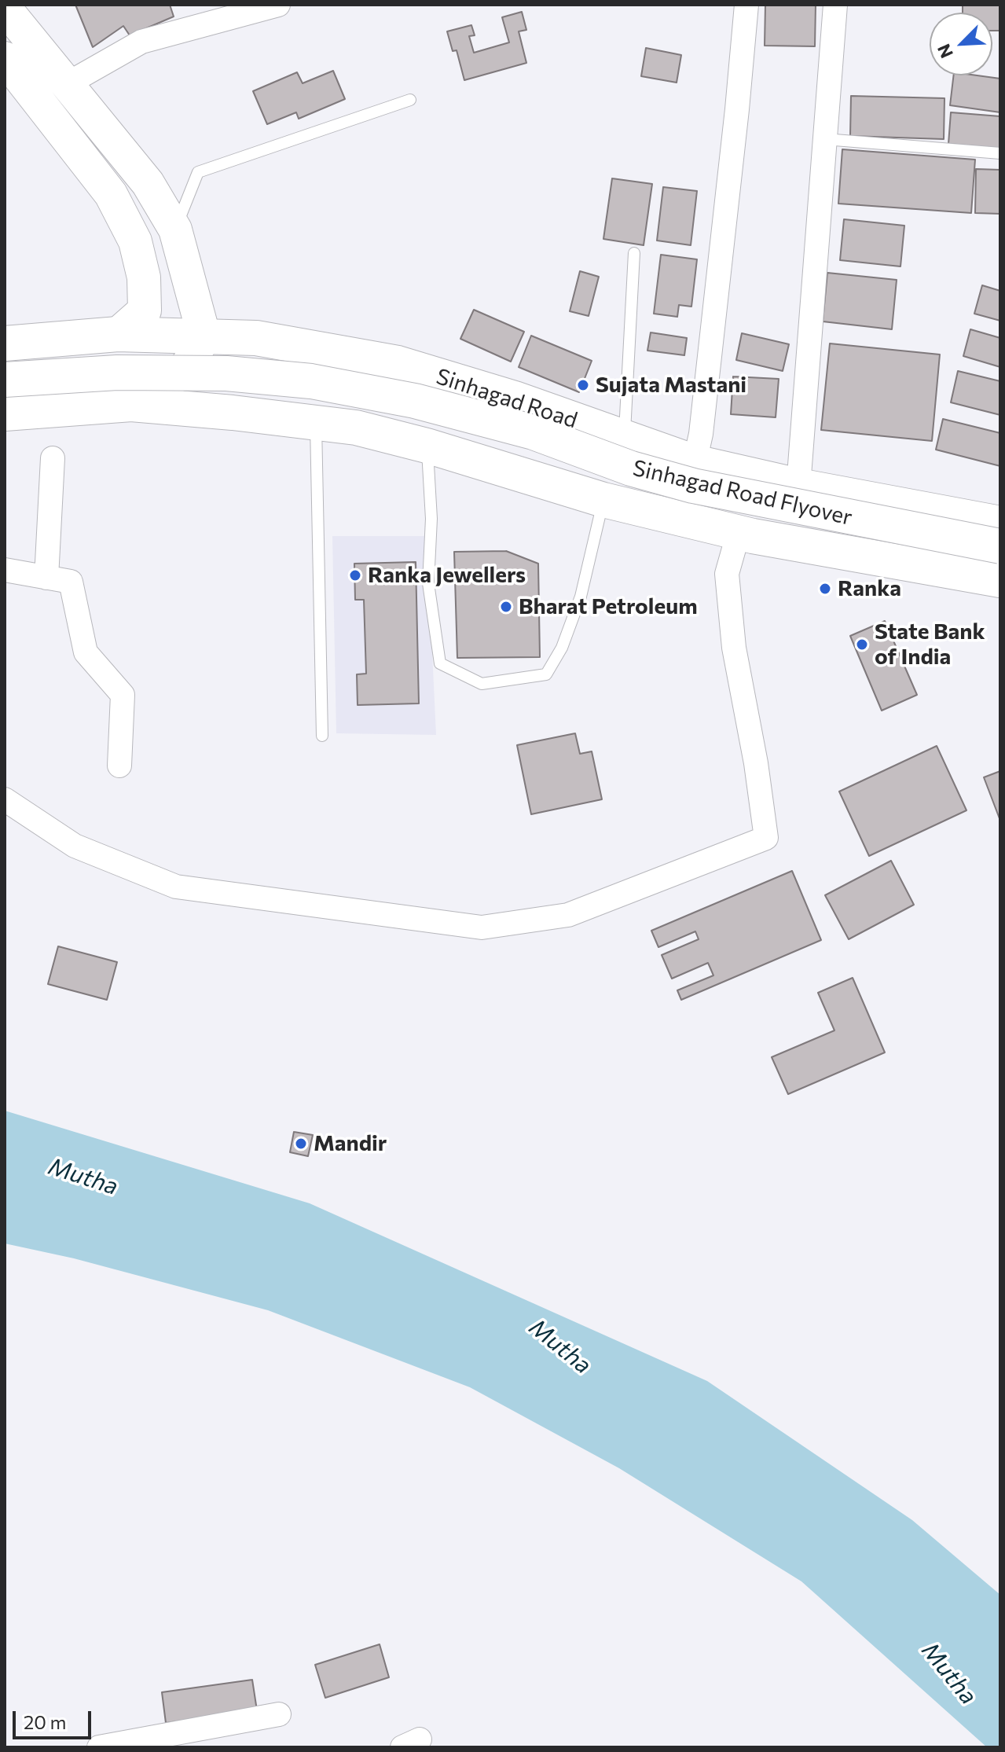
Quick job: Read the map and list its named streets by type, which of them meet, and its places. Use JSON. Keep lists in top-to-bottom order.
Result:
{
  "streets": {
    "main road": ["Sinhagad Road", "Sinhagad Road Flyover"]
  },
  "water": ["Mutha"],
  "places": [
    "Sujata Mastani",
    "Ranka Jewellers",
    "Ranka",
    "Bharat Petroleum",
    "State Bank of India",
    "Mandir"
  ],
  "scale_bar": "20 m",
  "north": "bottom left"
}
